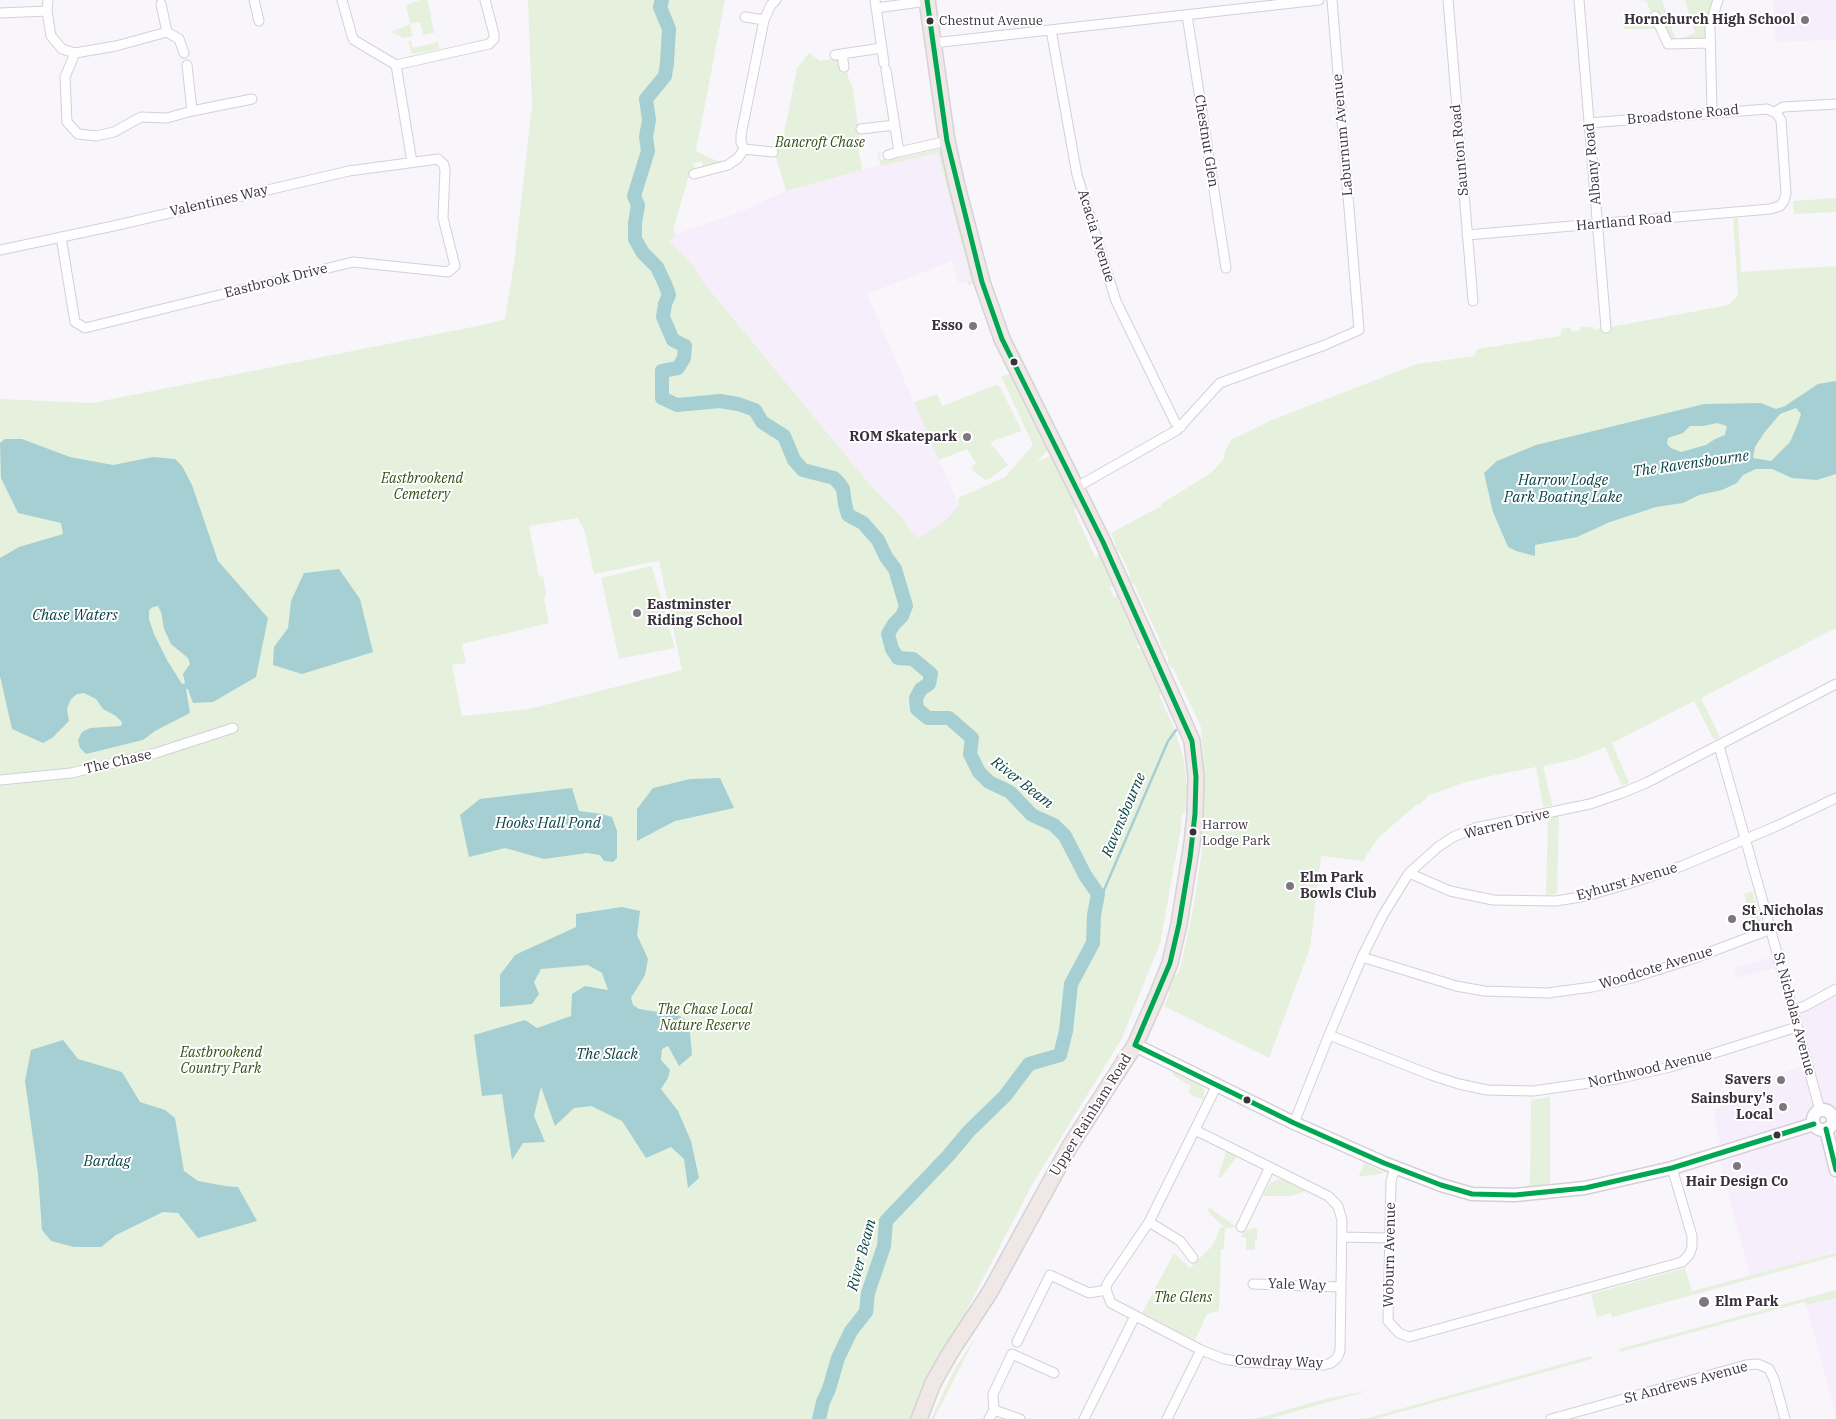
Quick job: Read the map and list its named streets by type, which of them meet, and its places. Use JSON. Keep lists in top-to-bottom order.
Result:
{
  "streets": {
    "main road": ["Upper Rainham Road"],
    "street": [
      "Broadstone Road",
      "Laburnum Avenue",
      "Chestnut Glen",
      "Saunton Road",
      "Albany Road",
      "Valentines Way",
      "Hartland Road",
      "Acacia Avenue",
      "Eastbrook Drive",
      "The Chase",
      "Warren Drive",
      "Eyhurst Avenue",
      "Woodcote Avenue",
      "St Nicholas Avenue",
      "Northwood Avenue",
      "Woburn Avenue",
      "Yale Way",
      "Cowdray Way",
      "St Andrews Avenue"
    ]
  },
  "crossings": [
    ["Broadstone Road", "Albany Road"],
    ["Broadstone Road", "Hartland Road"],
    ["Laburnum Avenue", "Acacia Avenue"],
    ["Laburnum Avenue", "Upper Rainham Road"],
    ["Saunton Road", "Hartland Road"],
    ["Albany Road", "Hartland Road"],
    ["Valentines Way", "Eastbrook Drive"],
    ["Warren Drive", "Eyhurst Avenue"],
    ["Warren Drive", "Woodcote Avenue"],
    ["Warren Drive", "St Nicholas Avenue"],
    ["Warren Drive", "Northwood Avenue"],
    ["Eyhurst Avenue", "St Nicholas Avenue"],
    ["Woodcote Avenue", "St Nicholas Avenue"],
    ["St Nicholas Avenue", "Northwood Avenue"],
    ["Yale Way", "Cowdray Way"]
  ],
  "water": [
    "The Ravensbourne",
    "Harrow Lodge Park Boating Lake",
    "Chase Waters",
    "River Beam",
    "Ravensbourne",
    "Hooks Hall Pond",
    "The Slack",
    "Bardag"
  ],
  "parks": [
    "Bancroft Chase",
    "Eastbrookend Cemetery",
    "The Chase Local Nature Reserve",
    "Eastbrookend Country Park",
    "The Glens"
  ],
  "places": [
    "Hornchurch High School",
    "Chestnut Avenue",
    "Esso",
    "ROM Skatepark",
    "Eastminster Riding School",
    "Harrow Lodge Park",
    "Elm Park Bowls Club",
    "St .Nicholas Church",
    "Savers",
    "Sainsbury's Local",
    "Hair Design Co",
    "Elm Park"
  ]
}
